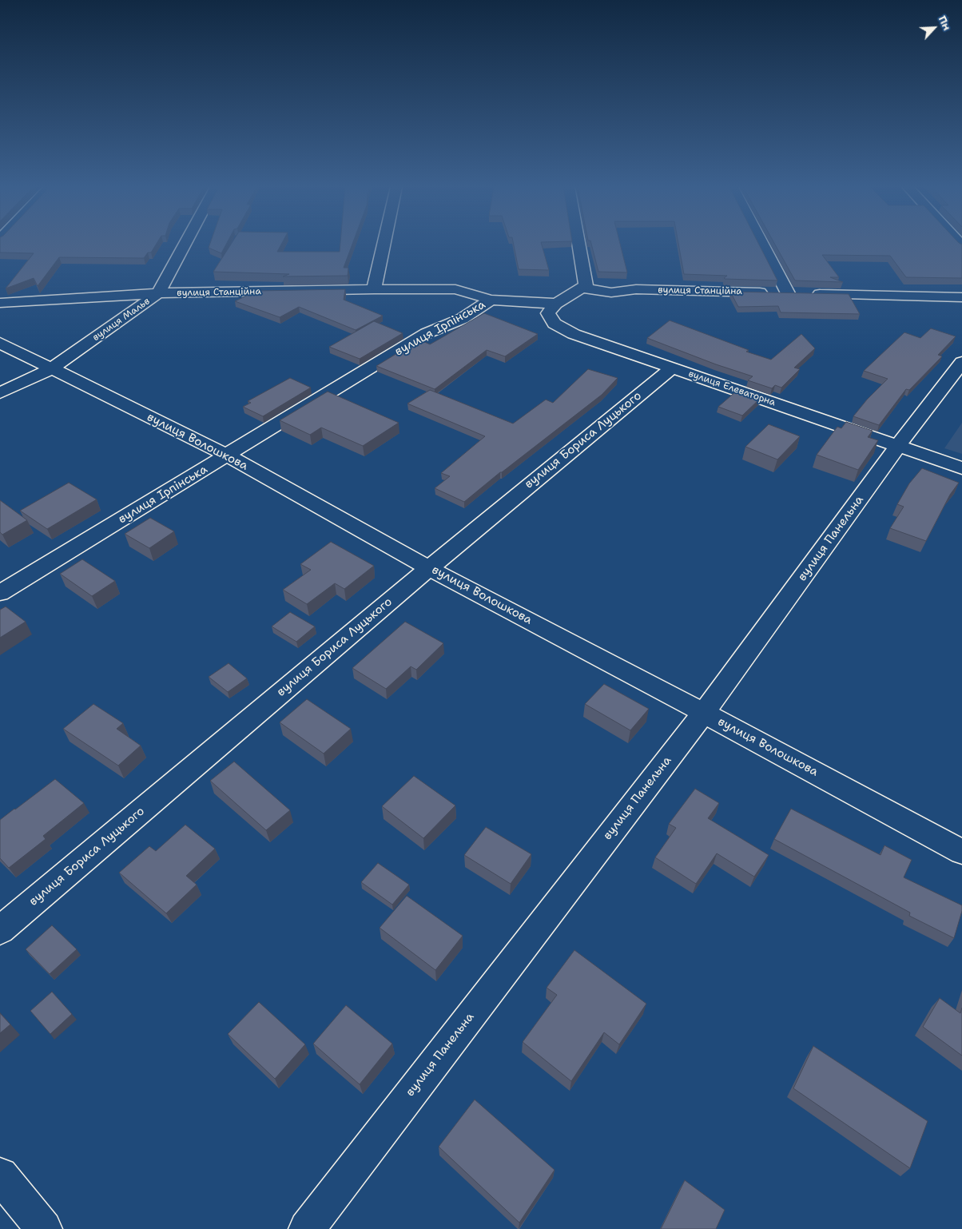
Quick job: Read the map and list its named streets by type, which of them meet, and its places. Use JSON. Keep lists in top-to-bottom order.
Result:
{
  "streets": {
    "street": [
      "вулиця Станційна",
      "вулиця Мальв",
      "вулиця Ірпінська",
      "вулиця Елеваторна",
      "вулиця Бориса Луцького",
      "вулиця Волошкова",
      "вулиця Панельна"
    ]
  },
  "crossings": [
    ["вулиця Станційна", "вулиця Мальв"],
    ["вулиця Станційна", "вулиця Ірпінська"],
    ["вулиця Станційна", "вулиця Елеваторна"],
    ["вулиця Мальв", "вулиця Волошкова"],
    ["вулиця Ірпінська", "вулиця Волошкова"],
    ["вулиця Елеваторна", "вулиця Бориса Луцького"],
    ["вулиця Елеваторна", "вулиця Панельна"],
    ["вулиця Бориса Луцького", "вулиця Волошкова"],
    ["вулиця Волошкова", "вулиця Панельна"]
  ],
  "north": "top right"
}
